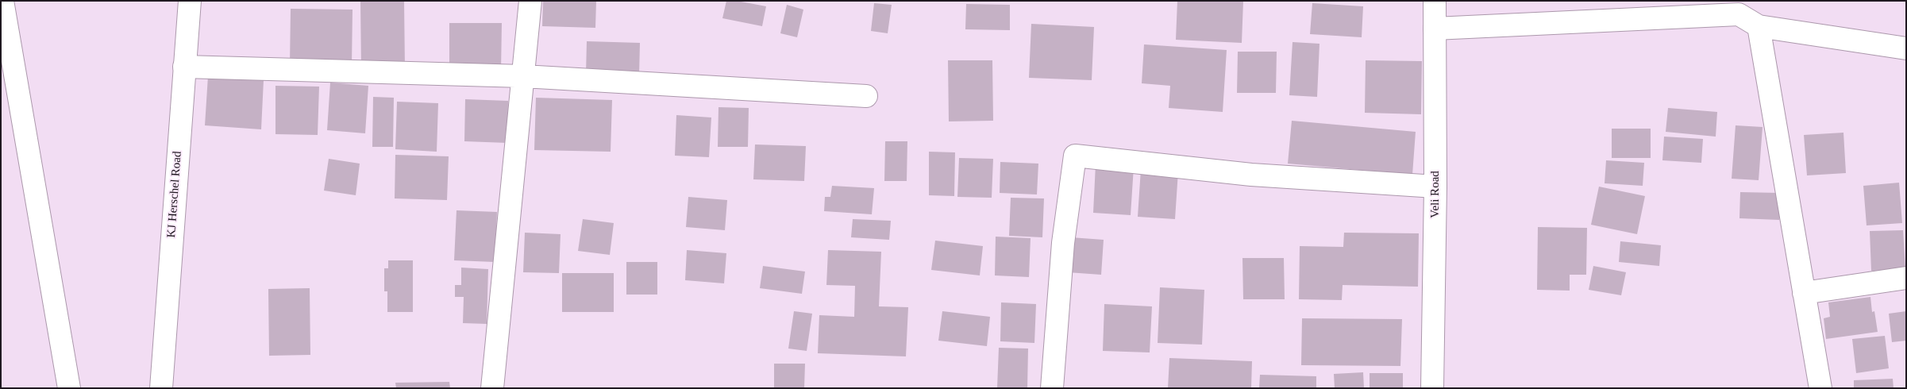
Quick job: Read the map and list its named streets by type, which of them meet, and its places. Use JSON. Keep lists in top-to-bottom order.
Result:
{
  "streets": {
    "street": ["KJ Herschel Road", "Veli Road"]
  }
}
